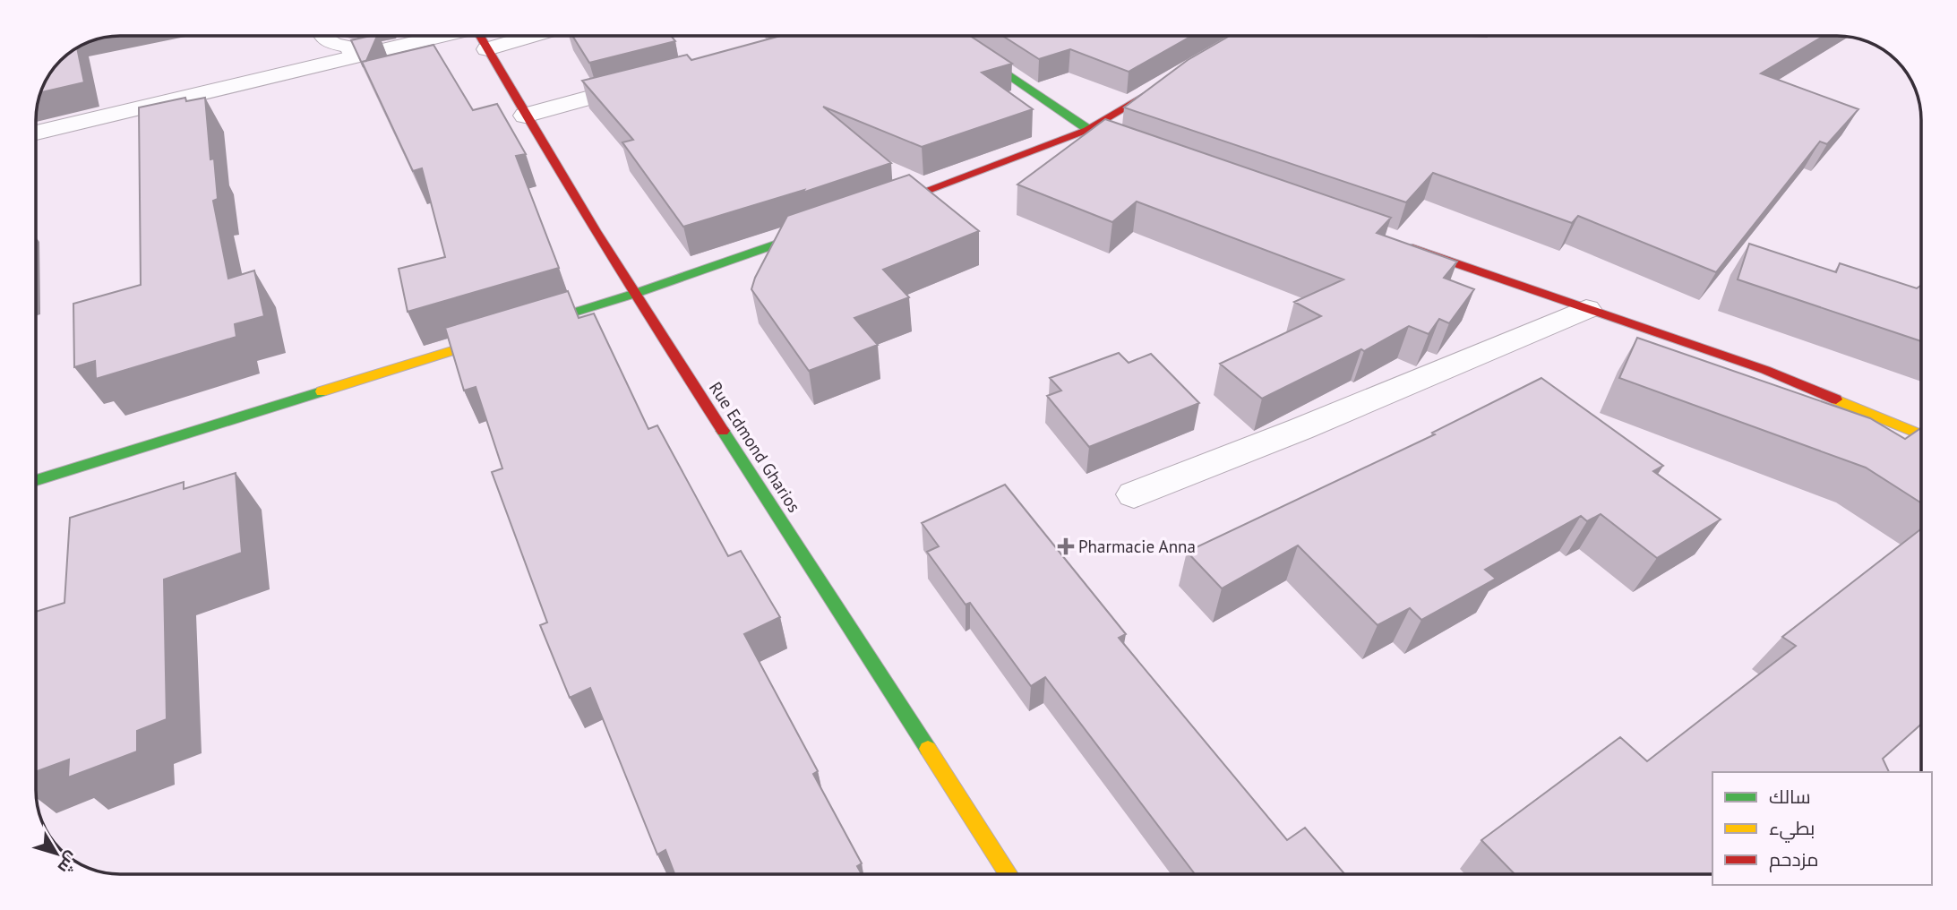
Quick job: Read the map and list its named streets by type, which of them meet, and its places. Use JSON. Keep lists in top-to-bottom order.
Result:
{
  "streets": {
    "street": ["Rue Edmond Gharios"]
  },
  "places": {
    "health": ["Pharmacie Anna"]
  },
  "legend": ["سالك", "بطيء", "مزدحم"],
  "north": "bottom right"
}
